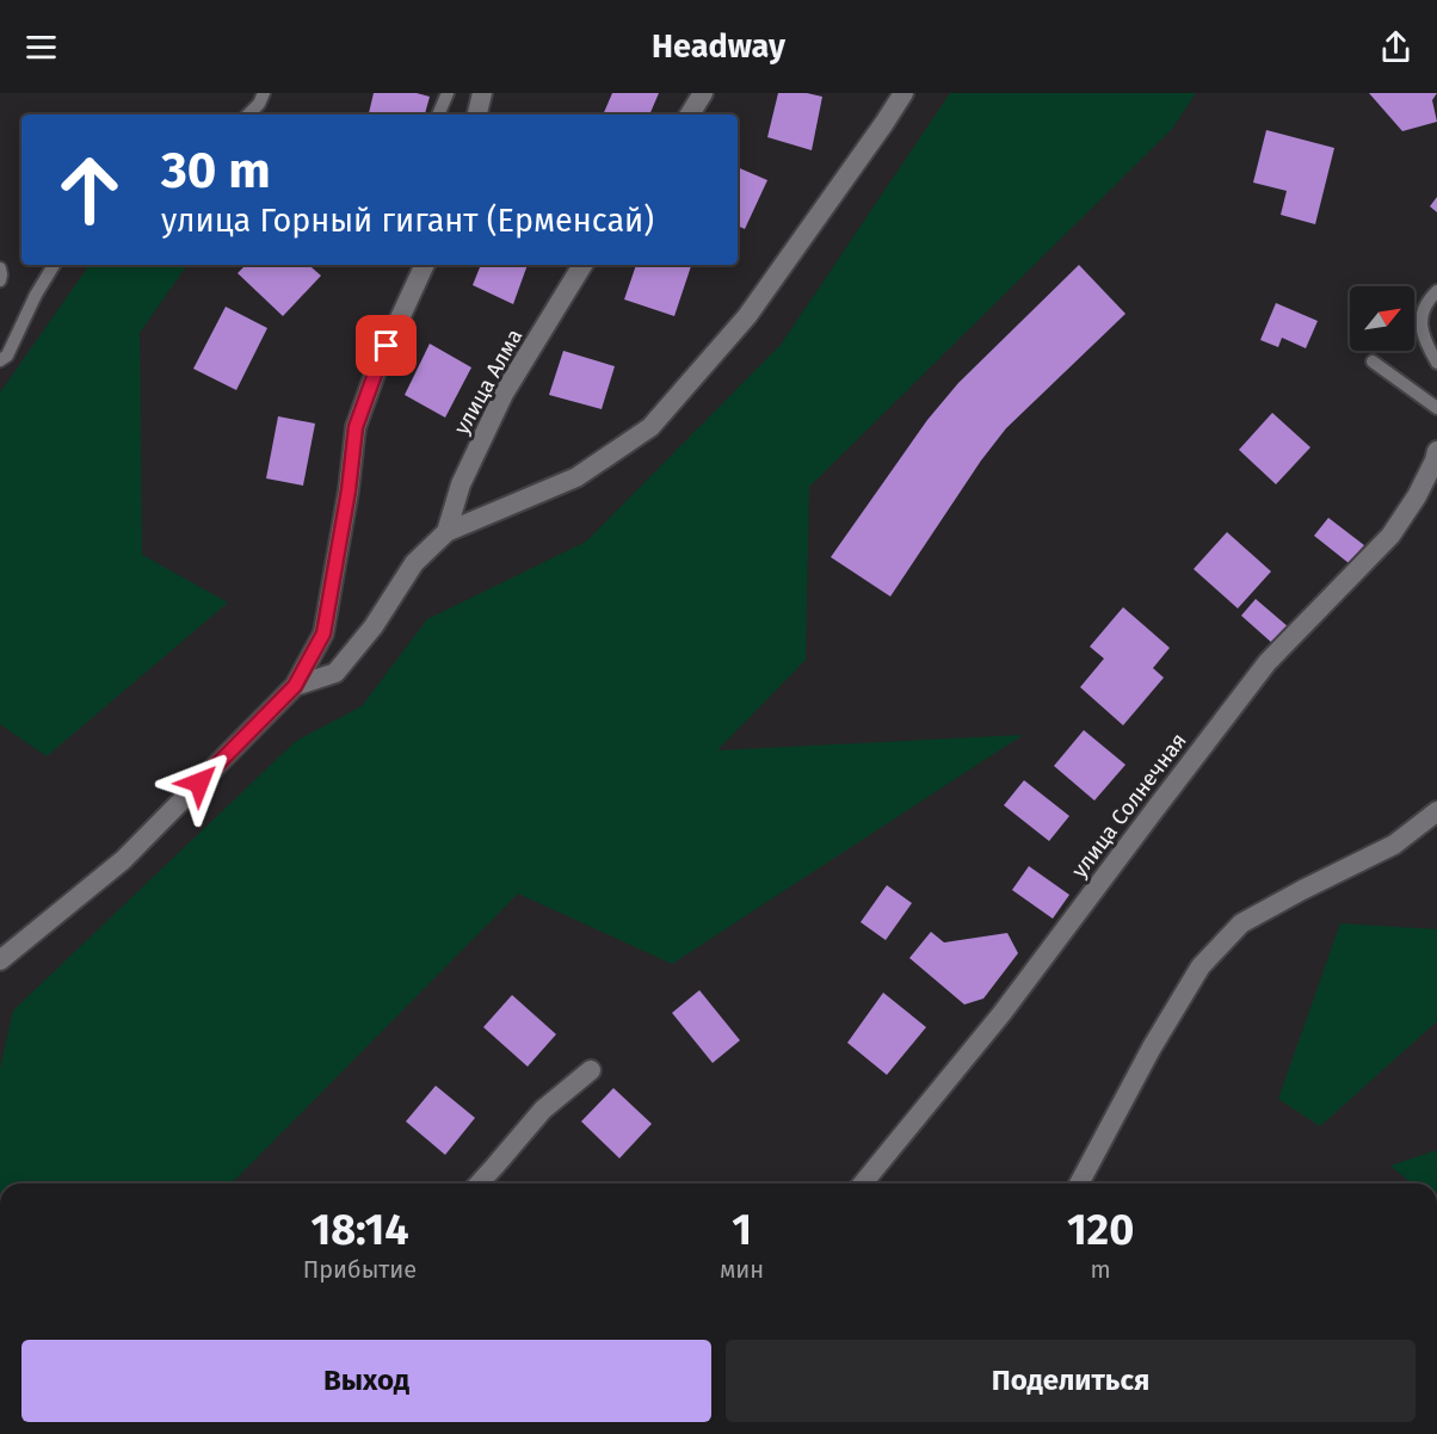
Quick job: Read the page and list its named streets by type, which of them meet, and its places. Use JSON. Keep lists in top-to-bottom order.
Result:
{
  "streets": {
    "street": ["улица Алма", "улица Солнечная"]
  },
  "north": "top right",
  "page": {
    "header": "Headway",
    "turn": ["30 m", "улица Горный гигант (Ерменсай)"],
    "eta": [
      "18:14",
      "Прибытие",
      "1",
      "мин",
      "120",
      "m"
    ],
    "buttons": ["Выход", "Поделиться"]
  }
}
